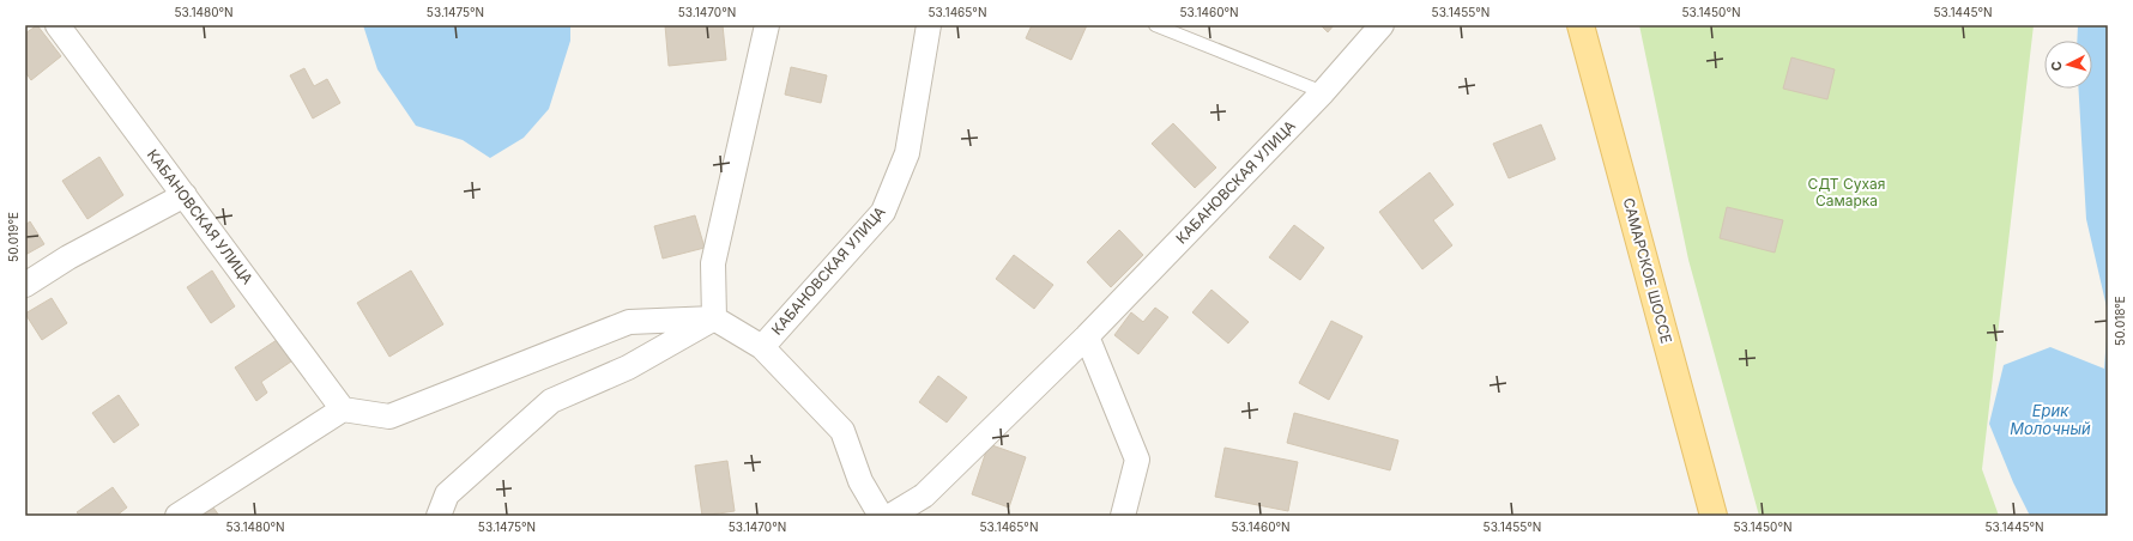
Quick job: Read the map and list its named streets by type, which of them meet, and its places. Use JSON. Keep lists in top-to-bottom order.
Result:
{
  "streets": {
    "main road": ["САМАРСКОЕ ШОССЕ"],
    "street": ["КАБАНОВСКАЯ УЛИЦА"]
  },
  "water": ["Ерик Молочный"],
  "parks": ["СДТ Сухая Самарка"],
  "north": "left",
  "coordinates": [
    "53.1480°N",
    "53.1475°N",
    "53.1470°N",
    "53.1465°N",
    "53.1460°N",
    "53.1455°N",
    "53.1450°N",
    "53.1445°N",
    "50.019°E",
    "50.018°E"
  ]
}
